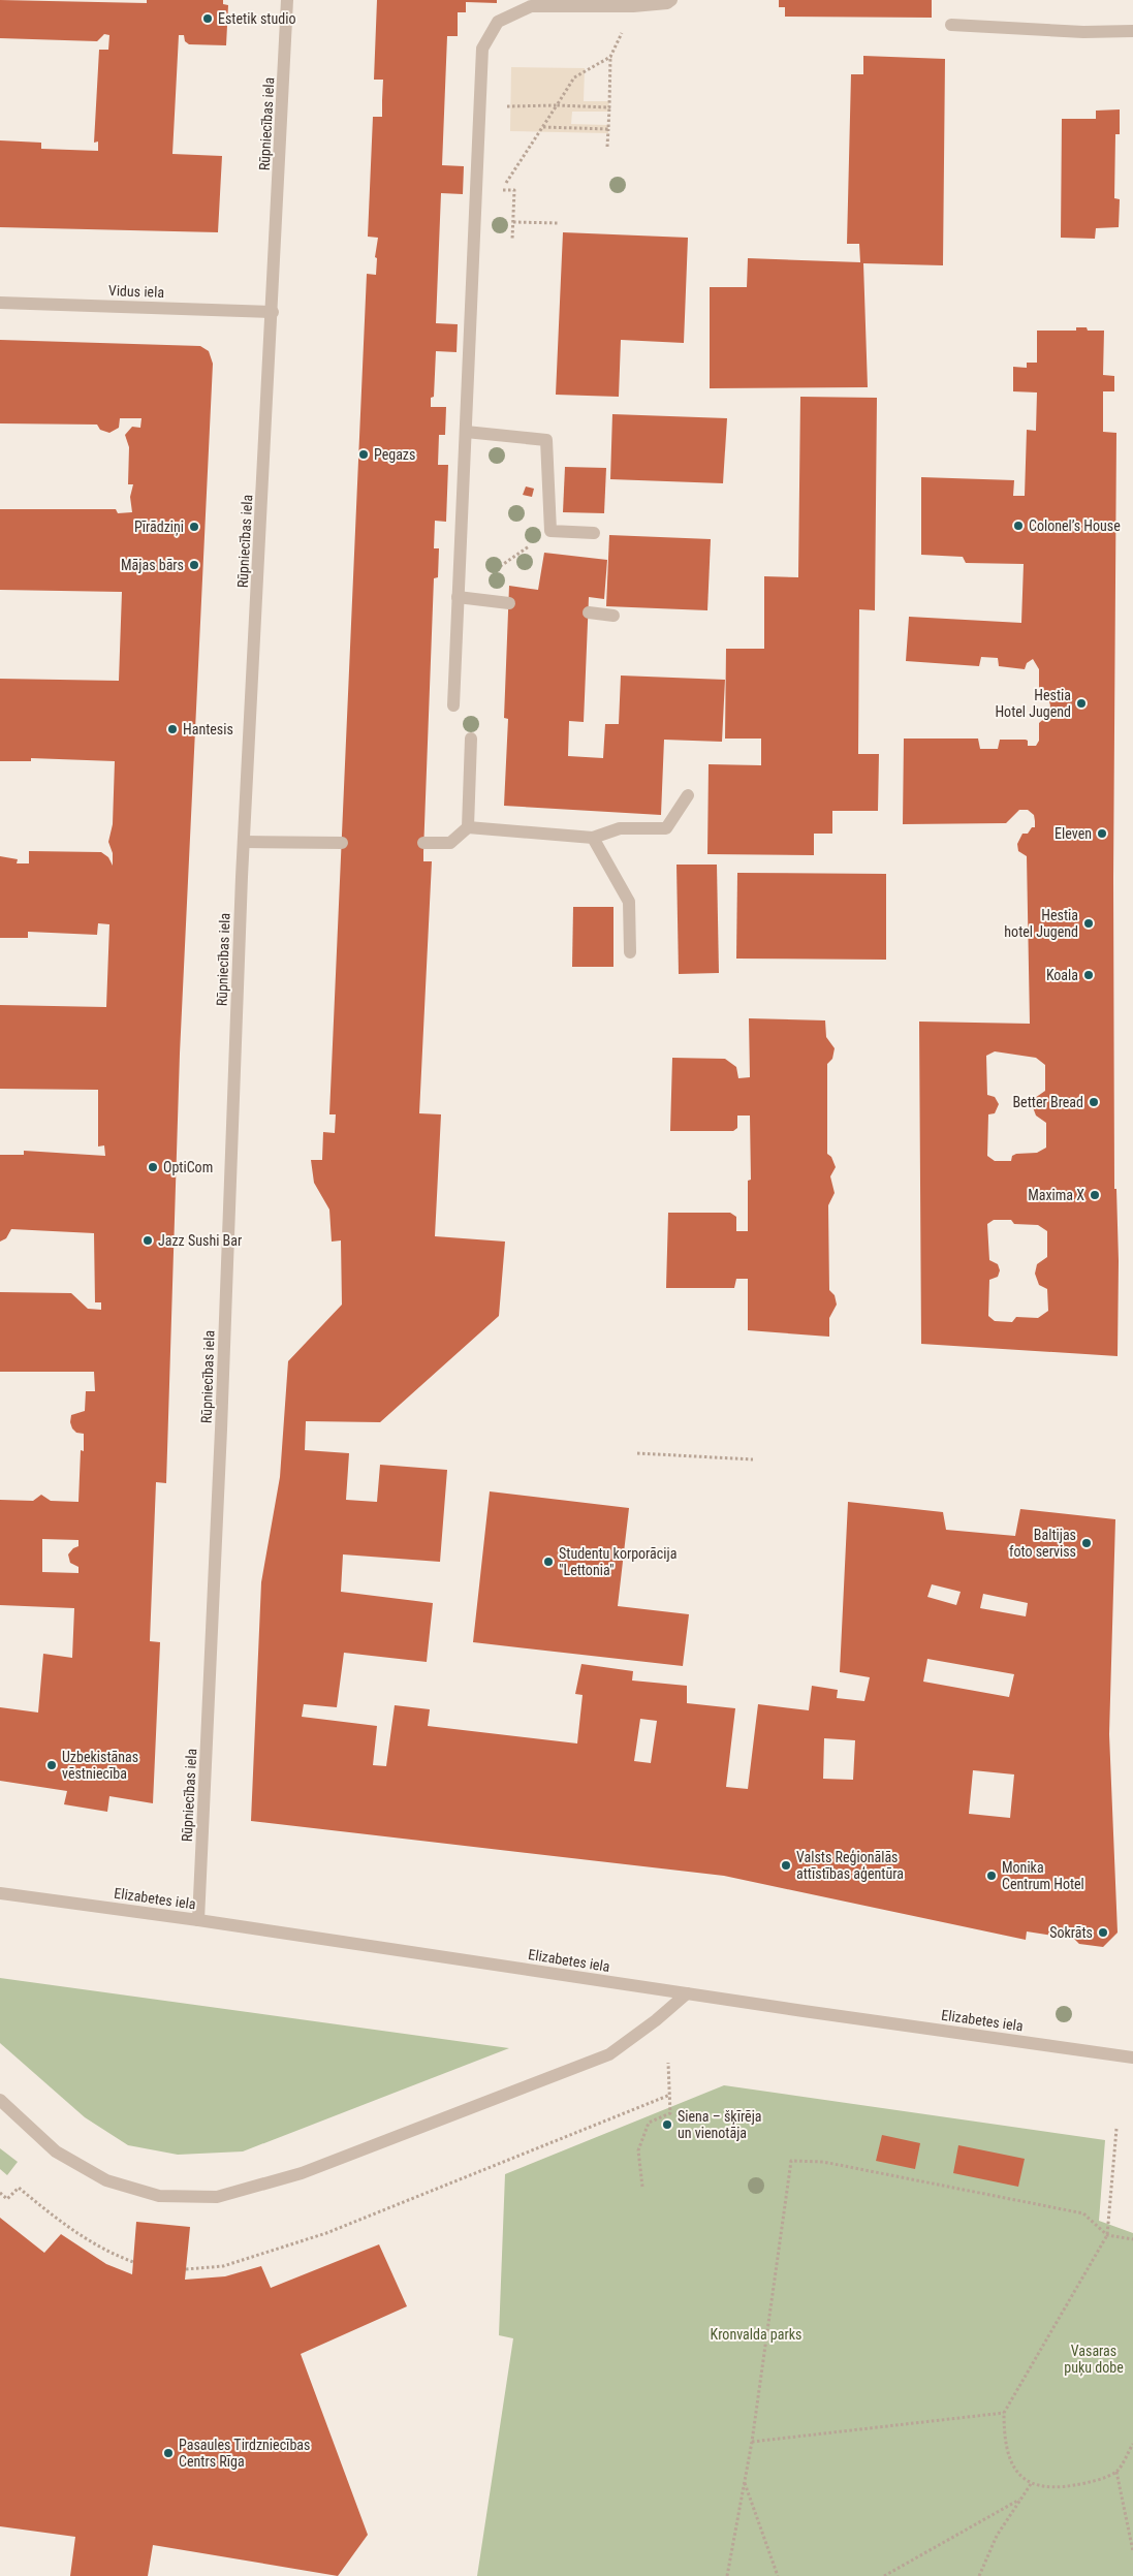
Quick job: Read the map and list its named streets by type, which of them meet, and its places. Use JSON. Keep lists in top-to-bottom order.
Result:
{
  "streets": {
    "street": ["Rūpniecības iela", "Vidus iela", "Elizabetes iela"]
  },
  "crossings": [
    ["Rūpniecības iela", "Vidus iela"],
    ["Rūpniecības iela", "Elizabetes iela"]
  ],
  "parks": ["Kronvalda parks", "Vasaras puķu dobe"],
  "places": [
    "Estetik studio",
    "Pegazs",
    "Colonel’s House",
    "Pīrādziņi",
    "Mājas bārs",
    "Hestia Hotel Jugend",
    "Hantesis",
    "Eleven",
    "Hestia hotel Jugend",
    "Koala",
    "Better Bread",
    "OptiCom",
    "Maxima X",
    "Jazz Sushi Bar",
    "Baltijas foto serviss",
    "Studentu korporācija \"Lettonia\"",
    "Uzbekistānas vēstniecība",
    "Valsts Reģionālās attīstības aģentūra",
    "Monika Centrum Hotel",
    "Sokrāts",
    "Siena – šķīrēja un vienotāja",
    "Pasaules Tirdzniecības Centrs Rīga"
  ]
}
